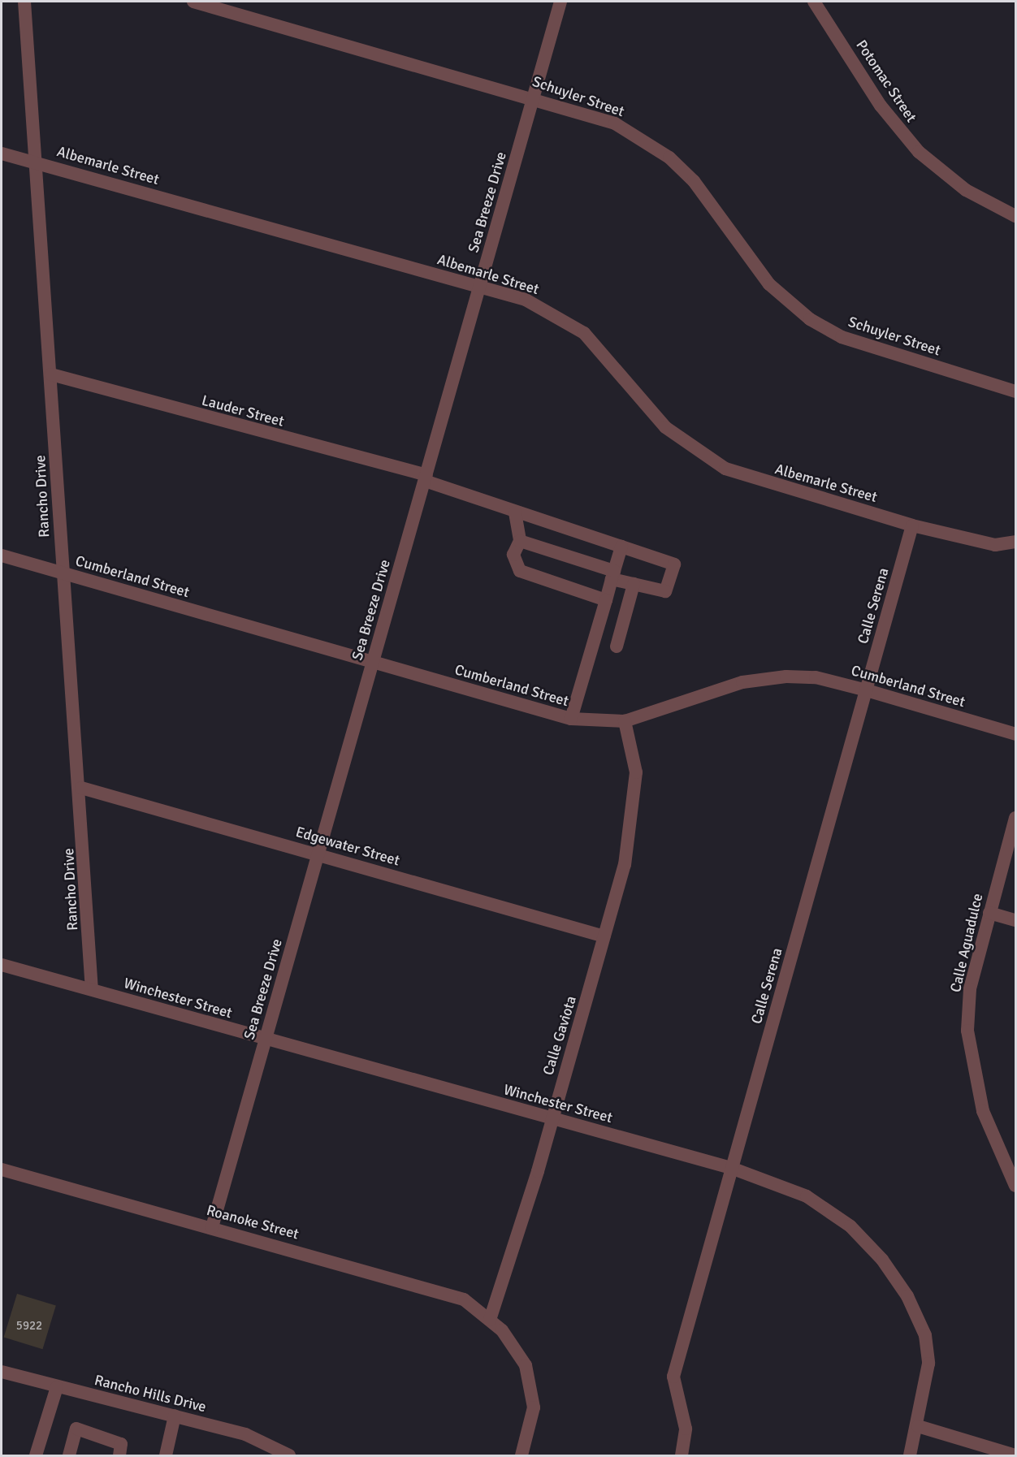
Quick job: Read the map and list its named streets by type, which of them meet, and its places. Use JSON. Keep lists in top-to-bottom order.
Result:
{
  "streets": {
    "street": [
      "Potomac Street",
      "Schuyler Street",
      "Albemarle Street",
      "Sea Breeze Drive",
      "Lauder Street",
      "Rancho Drive",
      "Cumberland Street",
      "Calle Serena",
      "Edgewater Street",
      "Calle Aguadulce",
      "Winchester Street",
      "Calle Gaviota",
      "Roanoke Street",
      "Rancho Hills Drive"
    ]
  },
  "crossings": [
    ["Schuyler Street", "Sea Breeze Drive"],
    ["Albemarle Street", "Sea Breeze Drive"],
    ["Albemarle Street", "Rancho Drive"],
    ["Albemarle Street", "Calle Serena"],
    ["Sea Breeze Drive", "Lauder Street"],
    ["Sea Breeze Drive", "Cumberland Street"],
    ["Sea Breeze Drive", "Edgewater Street"],
    ["Sea Breeze Drive", "Winchester Street"],
    ["Sea Breeze Drive", "Roanoke Street"],
    ["Lauder Street", "Rancho Drive"],
    ["Rancho Drive", "Cumberland Street"],
    ["Rancho Drive", "Edgewater Street"],
    ["Rancho Drive", "Winchester Street"],
    ["Cumberland Street", "Calle Serena"],
    ["Cumberland Street", "Calle Gaviota"],
    ["Calle Serena", "Winchester Street"],
    ["Edgewater Street", "Calle Gaviota"],
    ["Winchester Street", "Calle Gaviota"],
    ["Calle Gaviota", "Roanoke Street"]
  ],
  "house_numbers": ["5922"]
}
